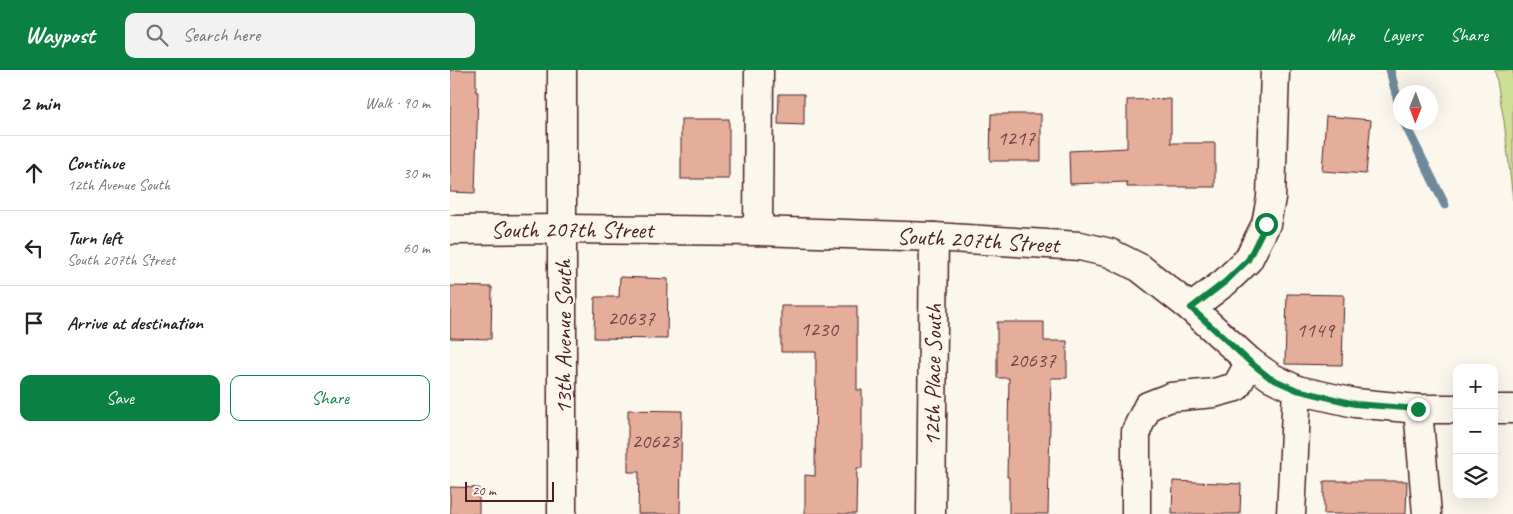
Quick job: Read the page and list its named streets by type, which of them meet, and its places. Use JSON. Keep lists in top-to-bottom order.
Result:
{
  "streets": {
    "street": ["South 207th Street", "13th Avenue South", "12th Place South"]
  },
  "crossings": [
    ["South 207th Street", "13th Avenue South"],
    ["South 207th Street", "12th Place South"]
  ],
  "house_numbers": [
    "1217",
    "20637",
    "1230",
    "1149",
    "20637",
    "20623"
  ],
  "scale_bar": "20 m",
  "north": "bottom",
  "page": {
    "header": "Waypost",
    "search": "Search here",
    "nav": ["Map", "Layers", "Share"],
    "heading": ["2 min", "Walk · 90 m"],
    "list": [
      ["Continue", "12th Avenue South", "30 m"],
      ["Turn left", "South 207th Street", "60 m"],
      "Arrive at destination"
    ],
    "buttons": ["Save", "Share"],
    "map_buttons": ["+", "−"],
    "scale": "20 m"
  }
}
